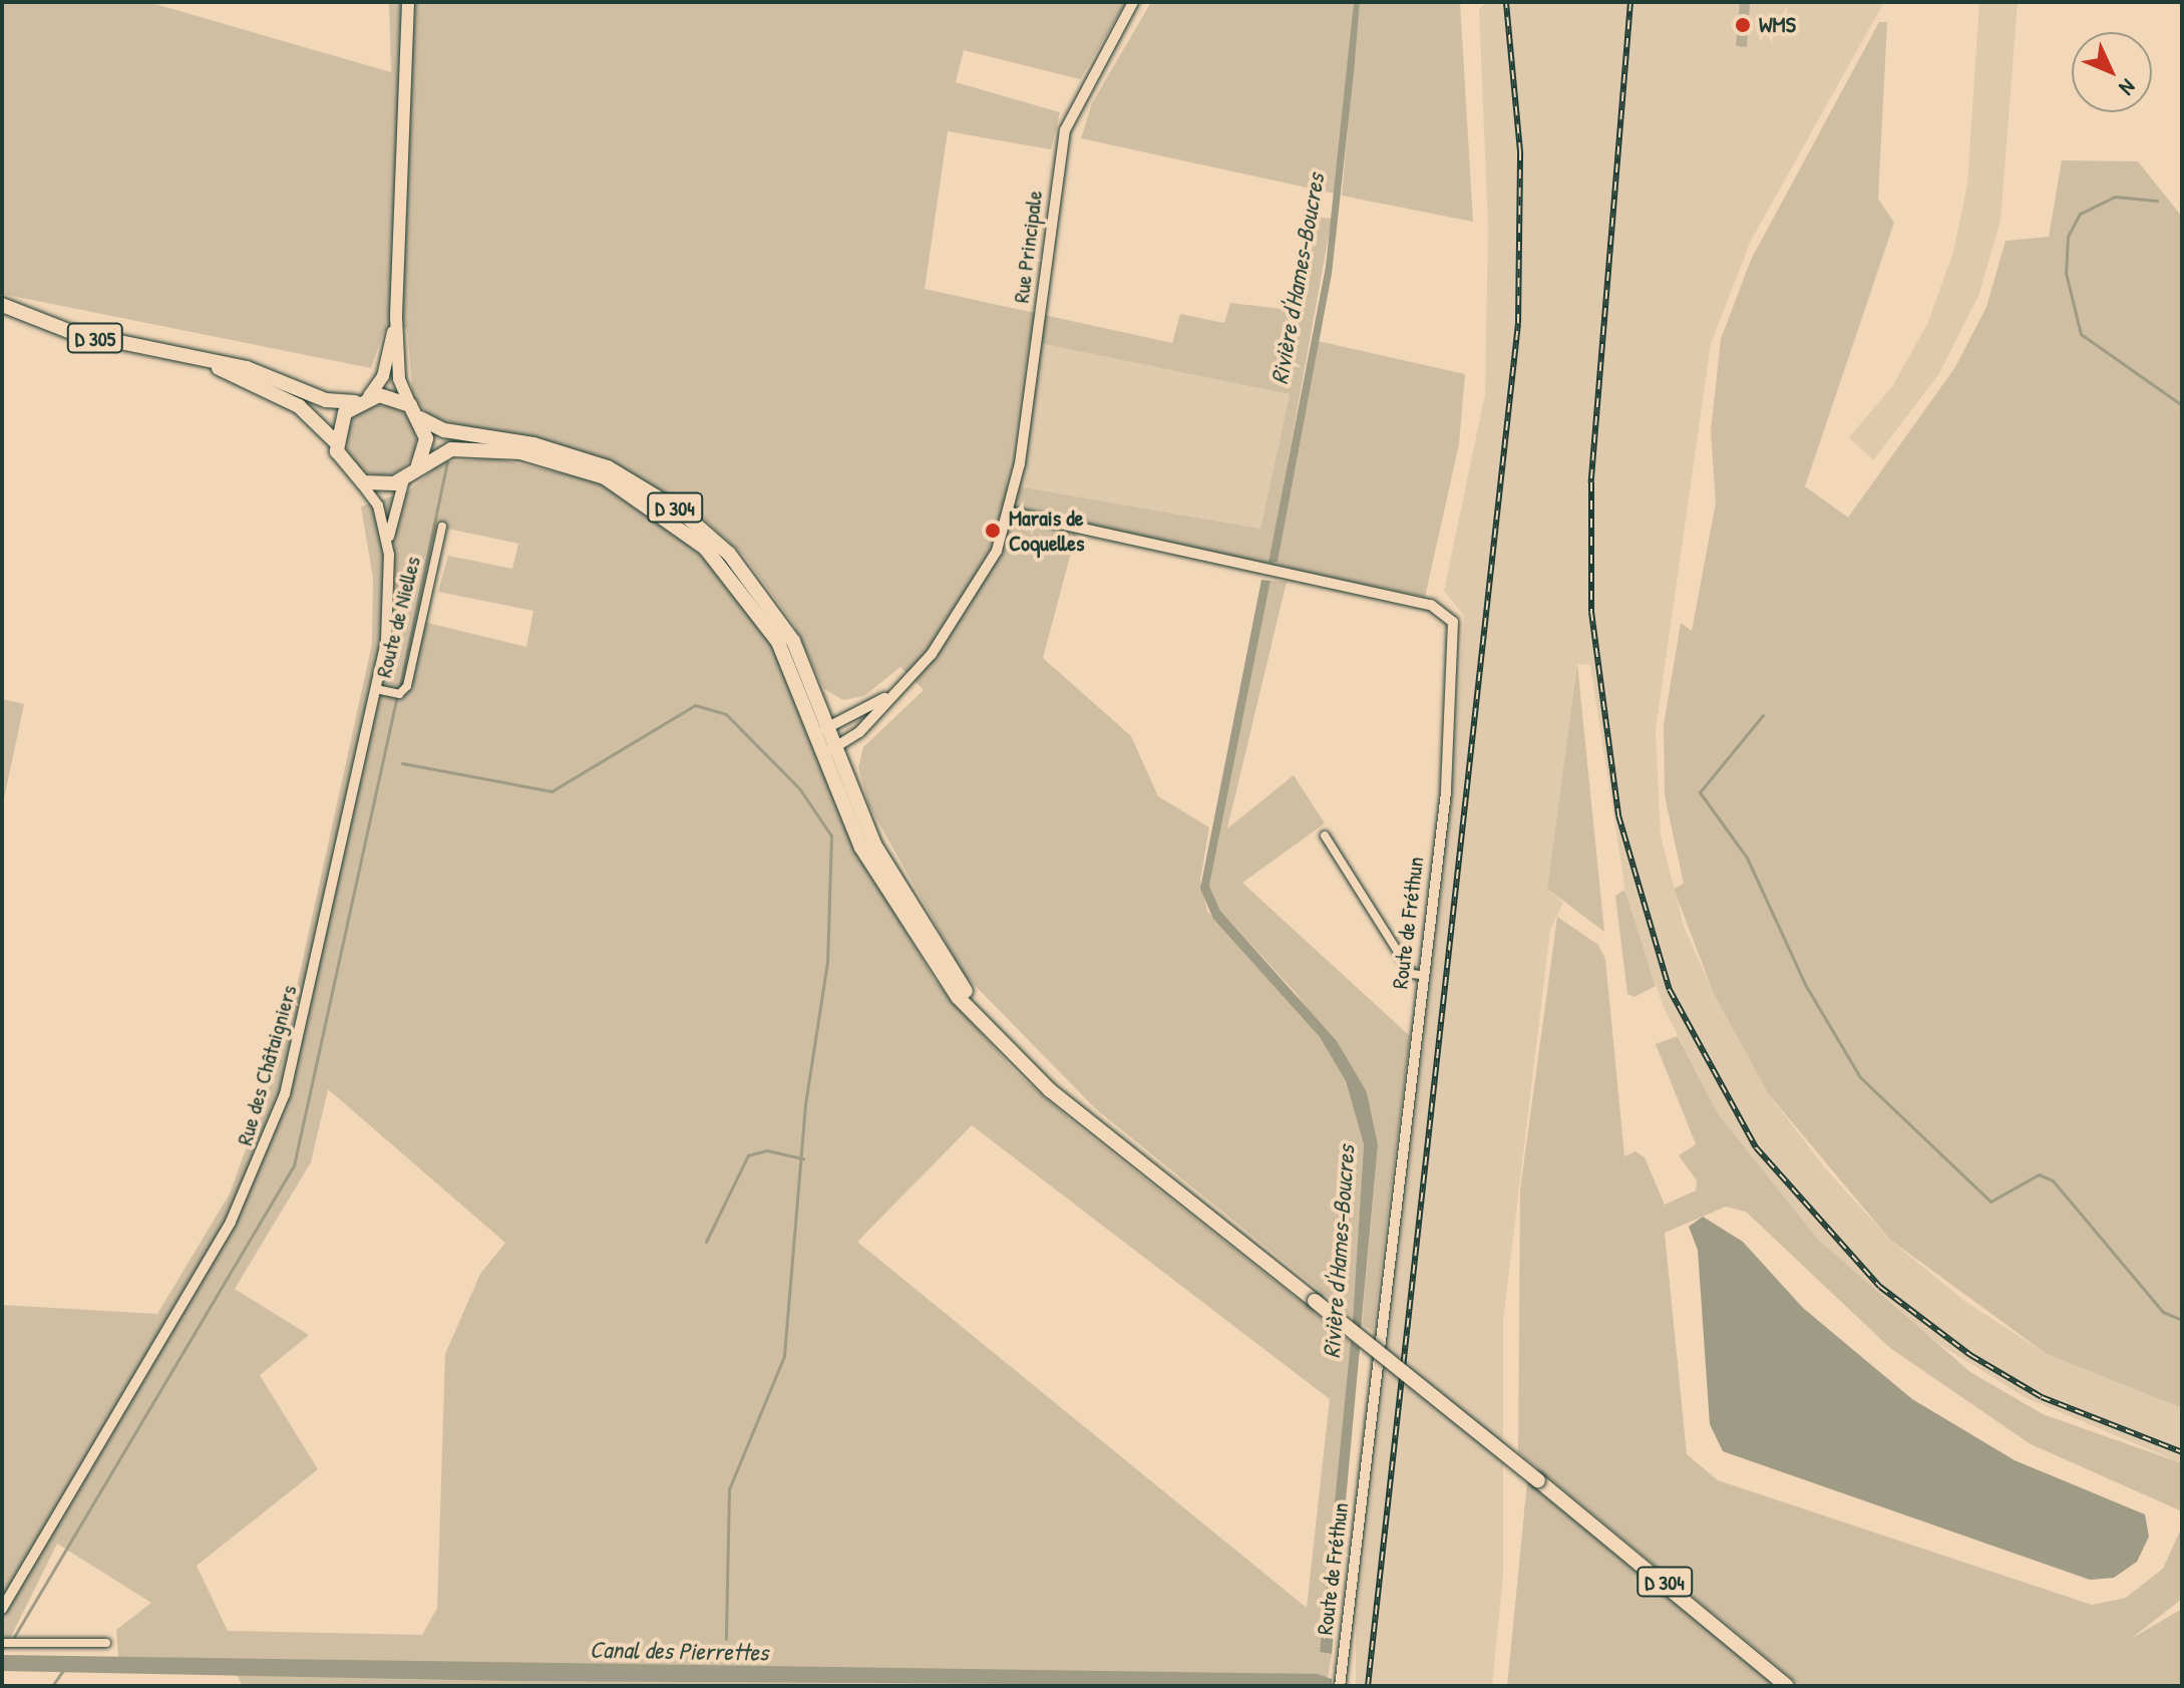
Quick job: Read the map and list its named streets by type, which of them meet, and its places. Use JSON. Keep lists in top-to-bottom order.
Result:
{
  "streets": {
    "main road": ["D 305", "D 304"],
    "street": [
      "Rue Principale",
      "Route de Nielles",
      "Route de Fréthun",
      "Rue des Châtaigniers"
    ]
  },
  "crossings": [
    ["Rue Principale", "Route de Fréthun"],
    ["D 305", "D 304"],
    ["D 305", "Rue des Châtaigniers"],
    ["D 304", "Rue des Châtaigniers"],
    ["Route de Nielles", "Rue des Châtaigniers"]
  ],
  "water": ["Rivière d'Hames-Boucres", "Canal des Pierrettes"],
  "places": ["WMS", "Marais de Coquelles"],
  "north": "bottom right"
}
